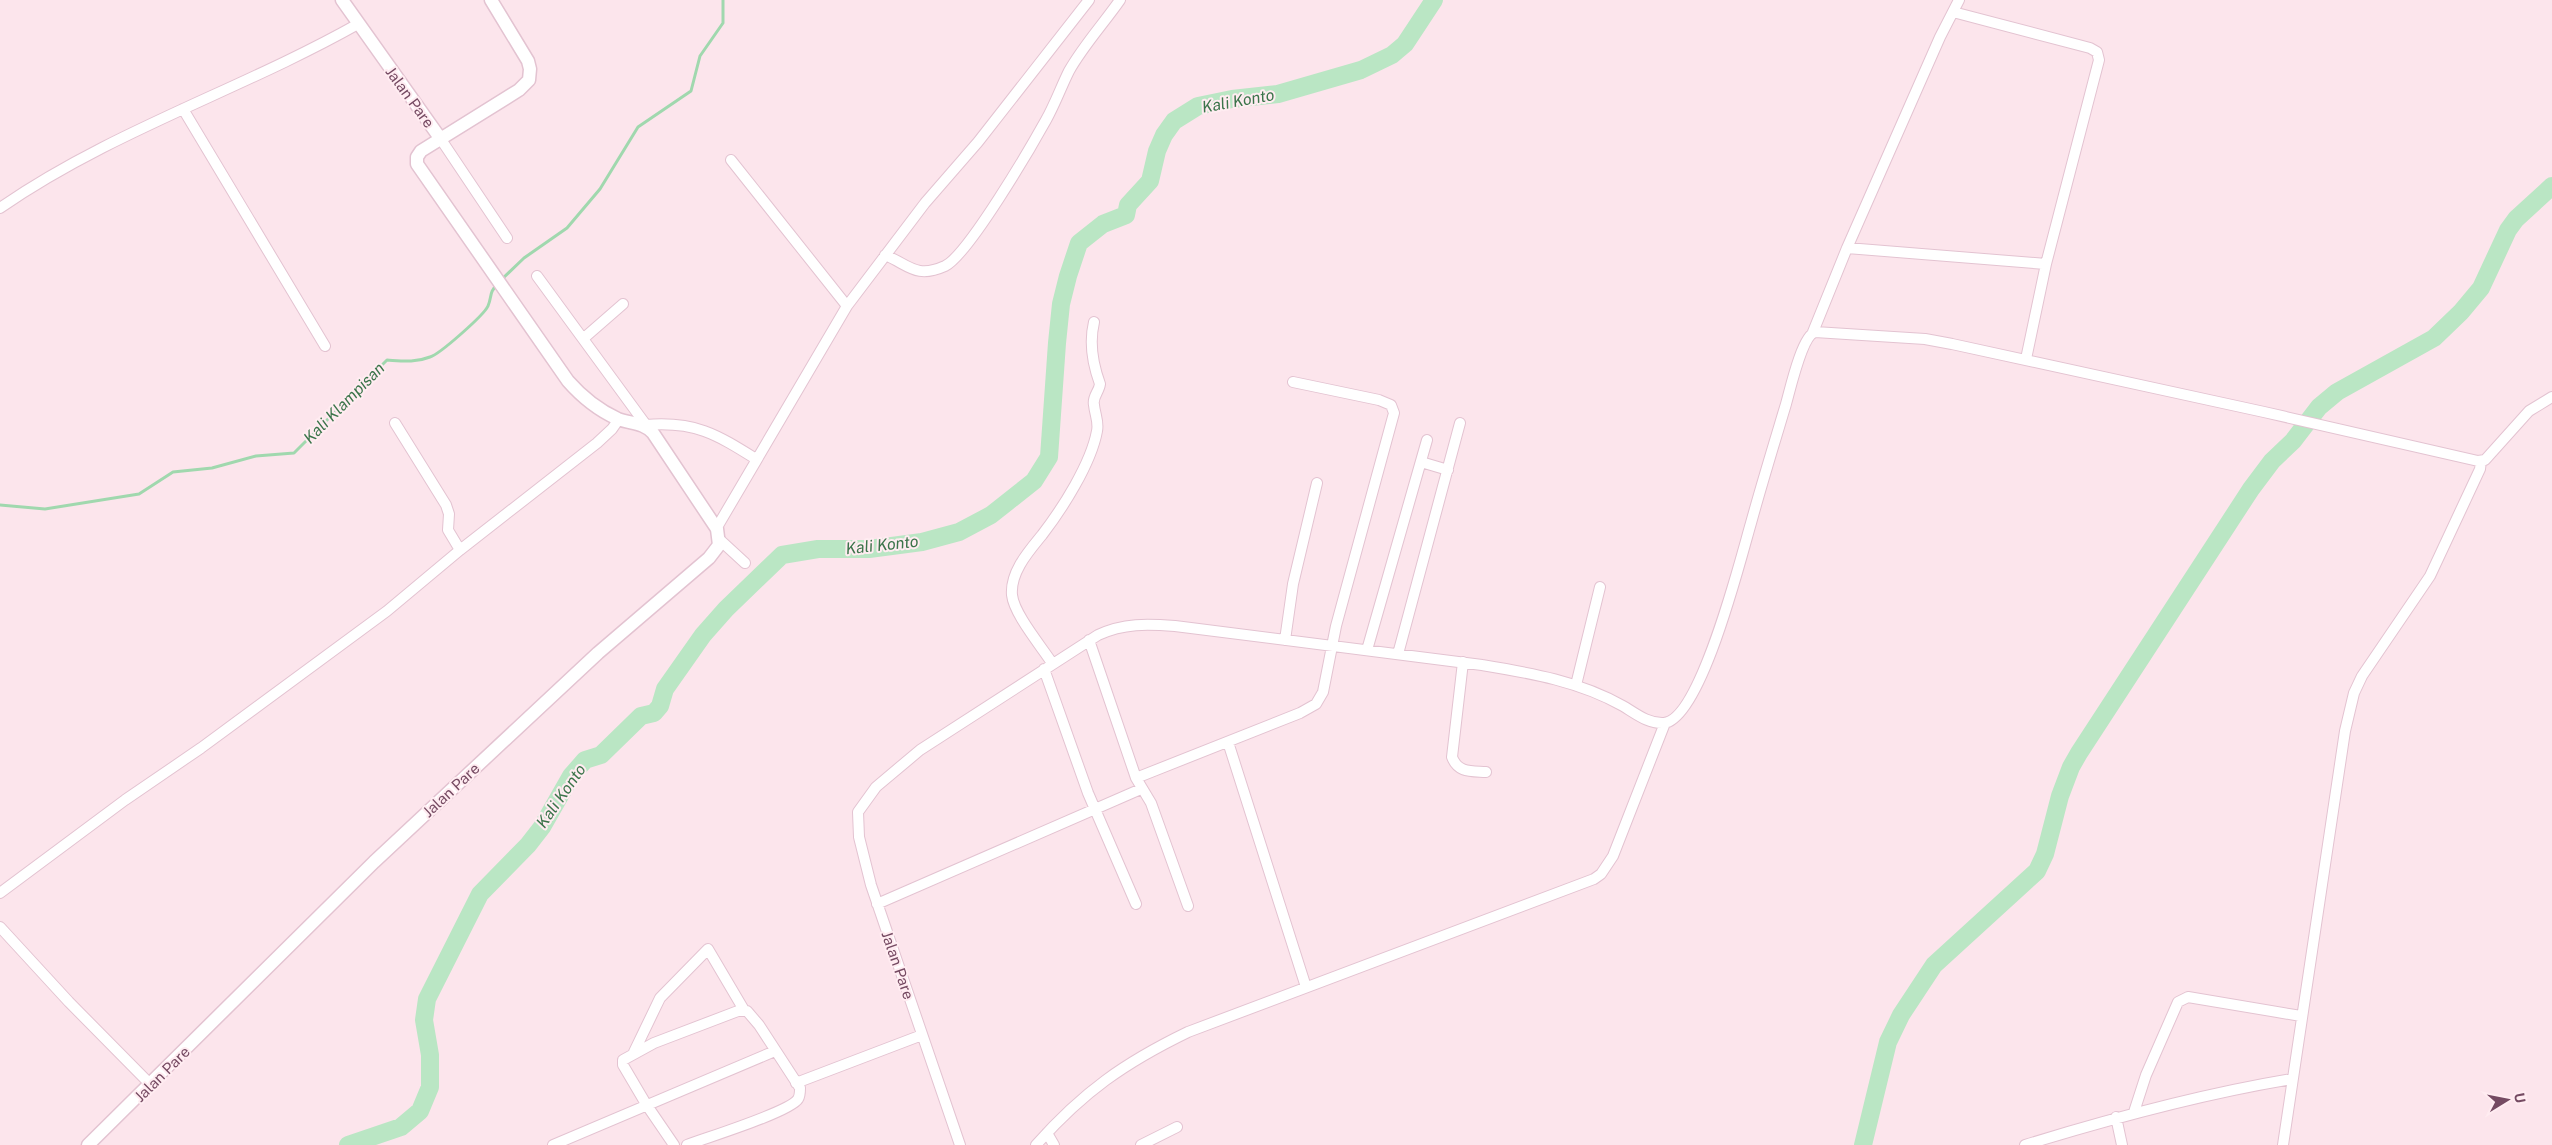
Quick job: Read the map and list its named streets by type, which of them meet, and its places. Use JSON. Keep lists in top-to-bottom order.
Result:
{
  "streets": {
    "street": ["Jalan Pare"]
  },
  "water": ["Kali Konto", "Kali Klampisan"],
  "north": "right"
}
